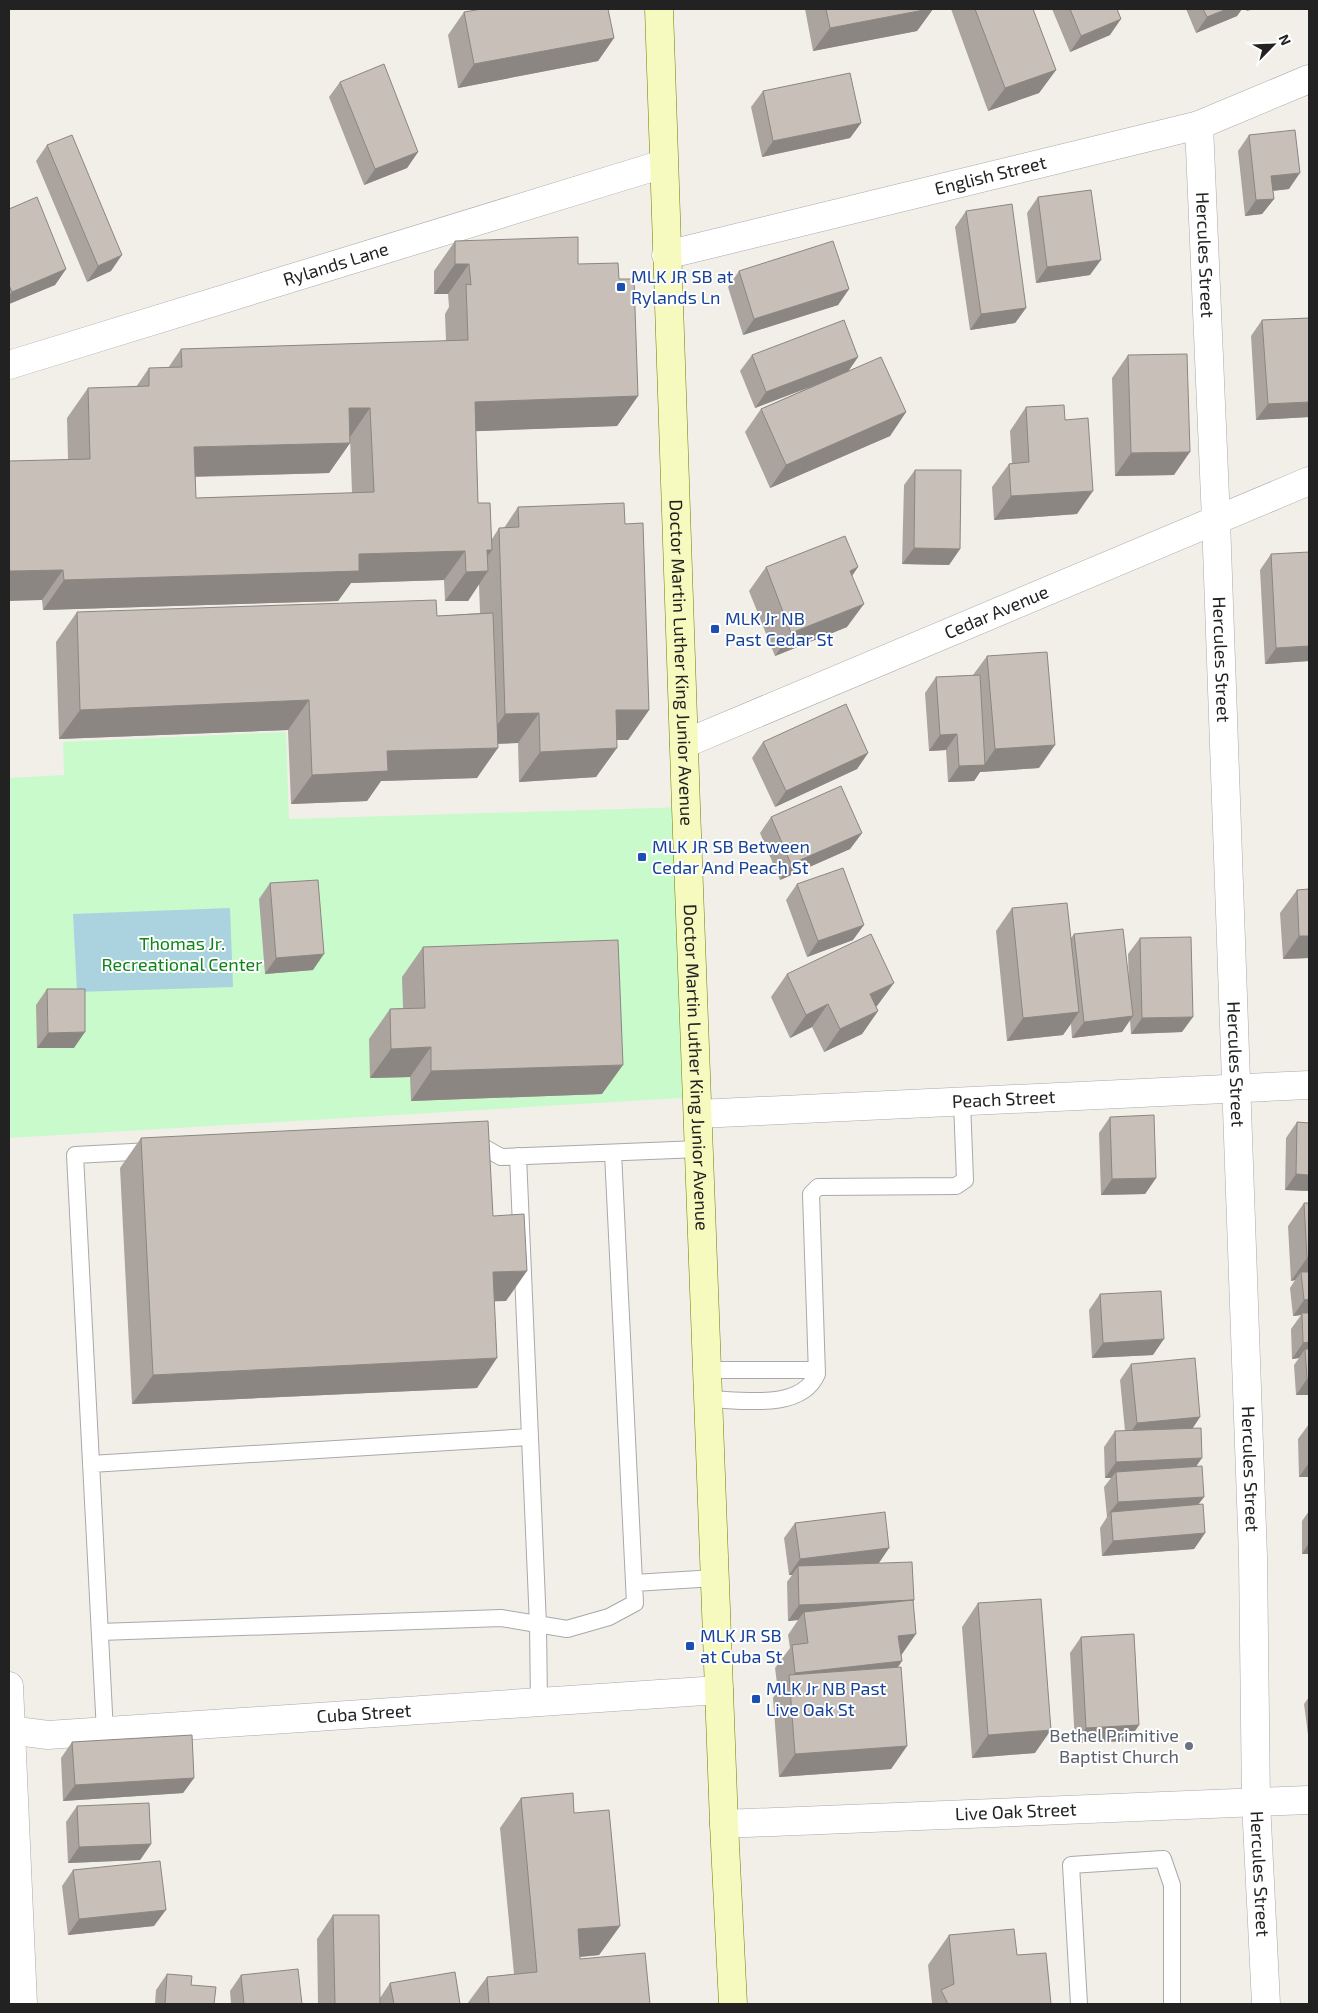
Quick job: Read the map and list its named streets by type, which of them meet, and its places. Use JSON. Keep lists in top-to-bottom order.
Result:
{
  "streets": {
    "main road": ["Doctor Martin Luther King Junior Avenue"],
    "street": [
      "English Street",
      "Hercules Street",
      "Rylands Lane",
      "Cedar Avenue",
      "Peach Street",
      "Cuba Street",
      "Live Oak Street"
    ]
  },
  "crossings": [
    ["English Street", "Hercules Street"],
    ["English Street", "Doctor Martin Luther King Junior Avenue"],
    ["Hercules Street", "Cedar Avenue"],
    ["Hercules Street", "Peach Street"],
    ["Hercules Street", "Live Oak Street"],
    ["Rylands Lane", "Doctor Martin Luther King Junior Avenue"],
    ["Cedar Avenue", "Doctor Martin Luther King Junior Avenue"],
    ["Doctor Martin Luther King Junior Avenue", "Peach Street"],
    ["Doctor Martin Luther King Junior Avenue", "Cuba Street"],
    ["Doctor Martin Luther King Junior Avenue", "Live Oak Street"]
  ],
  "parks": ["Thomas Jr. Recreational Center"],
  "places": {
    "transit": [
      "MLK JR SB at Rylands Ln",
      "MLK Jr NB Past Cedar St",
      "MLK JR SB Between Cedar And Peach St",
      "MLK JR SB at Cuba St",
      "MLK Jr NB Past Live Oak St"
    ],
    "other": ["Bethel Primitive Baptist Church"]
  },
  "north": "top right"
}
